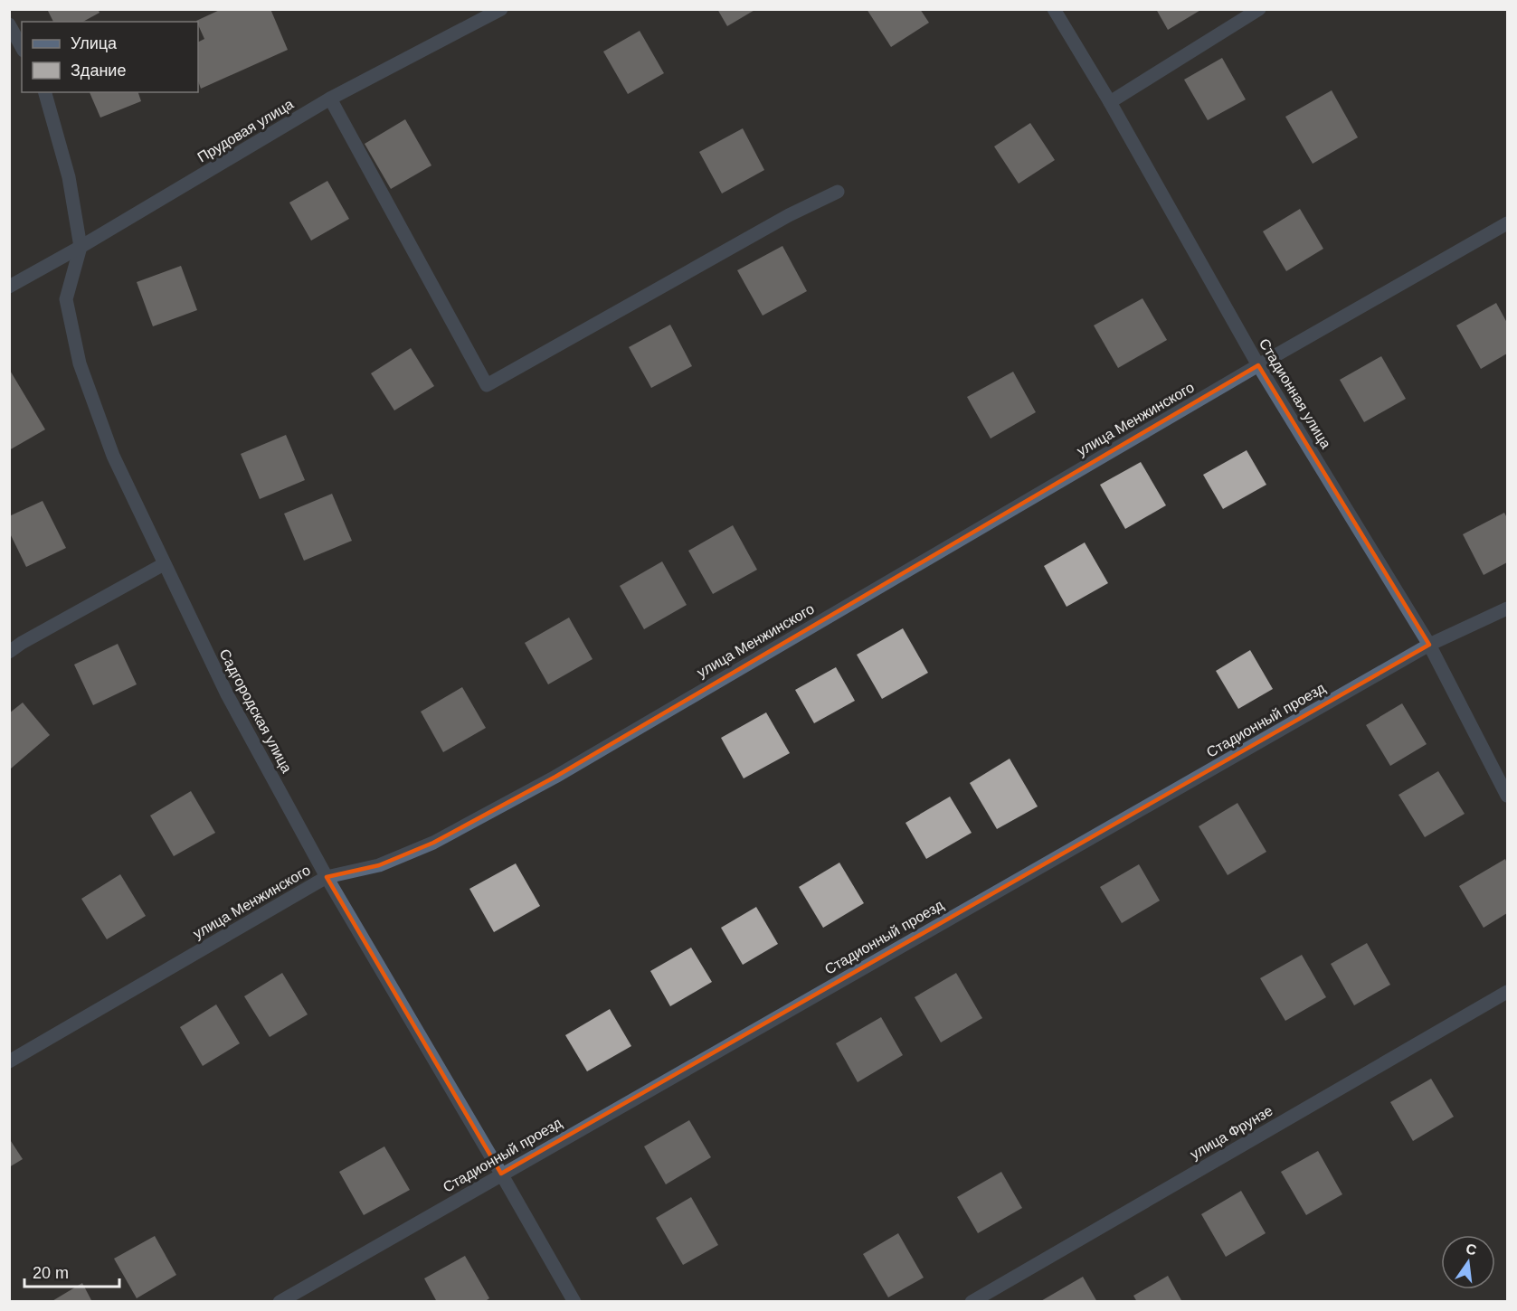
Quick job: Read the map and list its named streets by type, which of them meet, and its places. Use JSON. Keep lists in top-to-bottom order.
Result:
{
  "streets": {
    "street": [
      "Прудовая улица",
      "Стадионная улица",
      "улица Менжинского",
      "Садгородская улица",
      "Стадионный проезд",
      "улица Фрунзе"
    ]
  },
  "crossings": [
    ["Прудовая улица", "Садгородская улица"],
    ["Стадионная улица", "улица Менжинского"],
    ["Стадионная улица", "Стадионный проезд"],
    ["улица Менжинского", "Садгородская улица"],
    ["Садгородская улица", "Стадионный проезд"]
  ],
  "legend": ["Улица", "Здание"],
  "scale_bar": "20 m",
  "north": "top"
}
